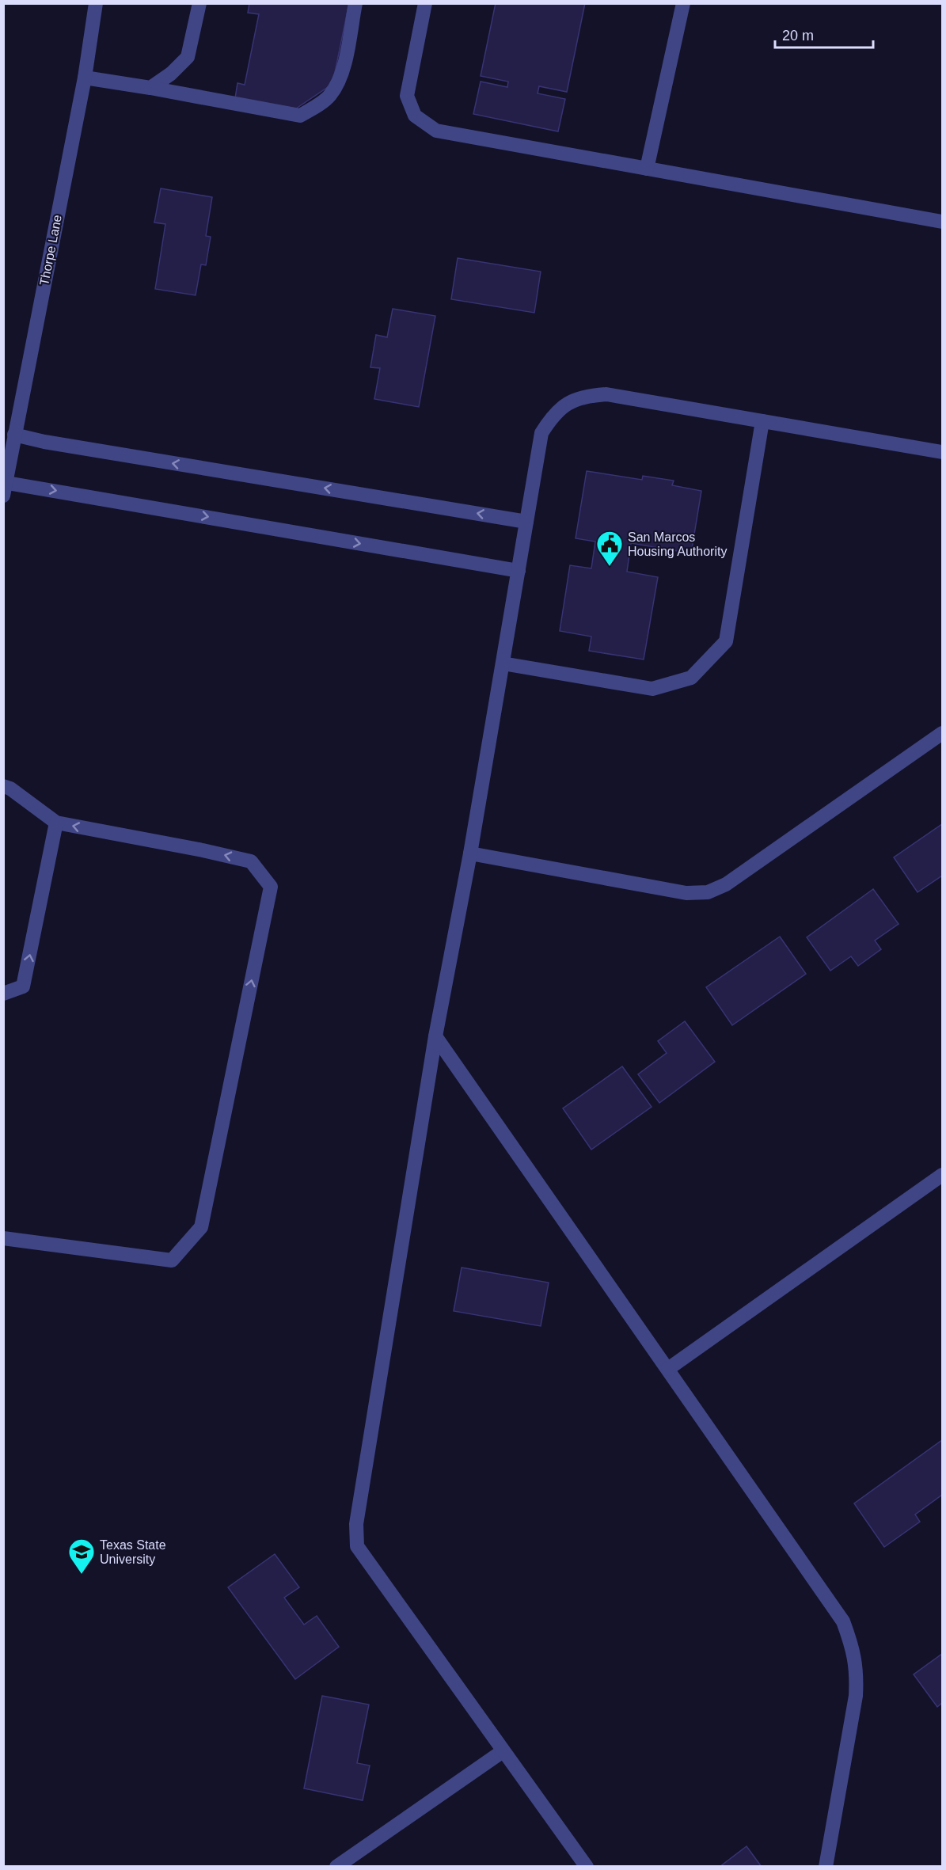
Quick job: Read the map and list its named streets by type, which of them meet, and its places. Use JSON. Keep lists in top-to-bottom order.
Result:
{
  "streets": {
    "street": ["Thorpe Lane"]
  },
  "places": {
    "public building": ["San Marcos Housing Authority"],
    "school or university": ["Texas State University"]
  },
  "scale_bar": "20 m"
}
